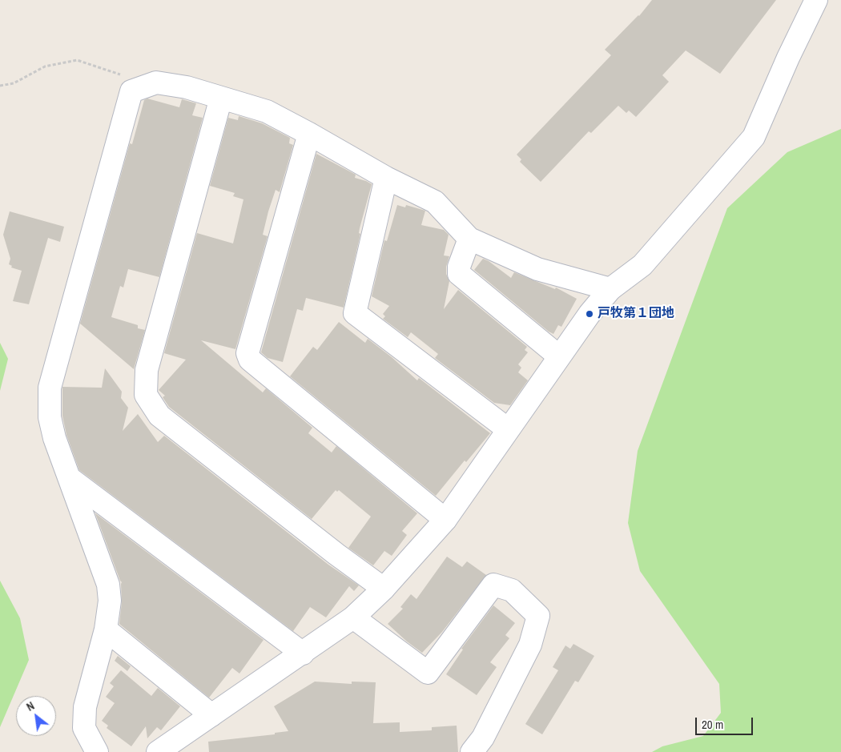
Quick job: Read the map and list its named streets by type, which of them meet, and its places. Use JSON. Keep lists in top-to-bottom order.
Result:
{
  "places": ["戸牧第１団地"],
  "scale_bar": "20 m",
  "north": "top left"
}
